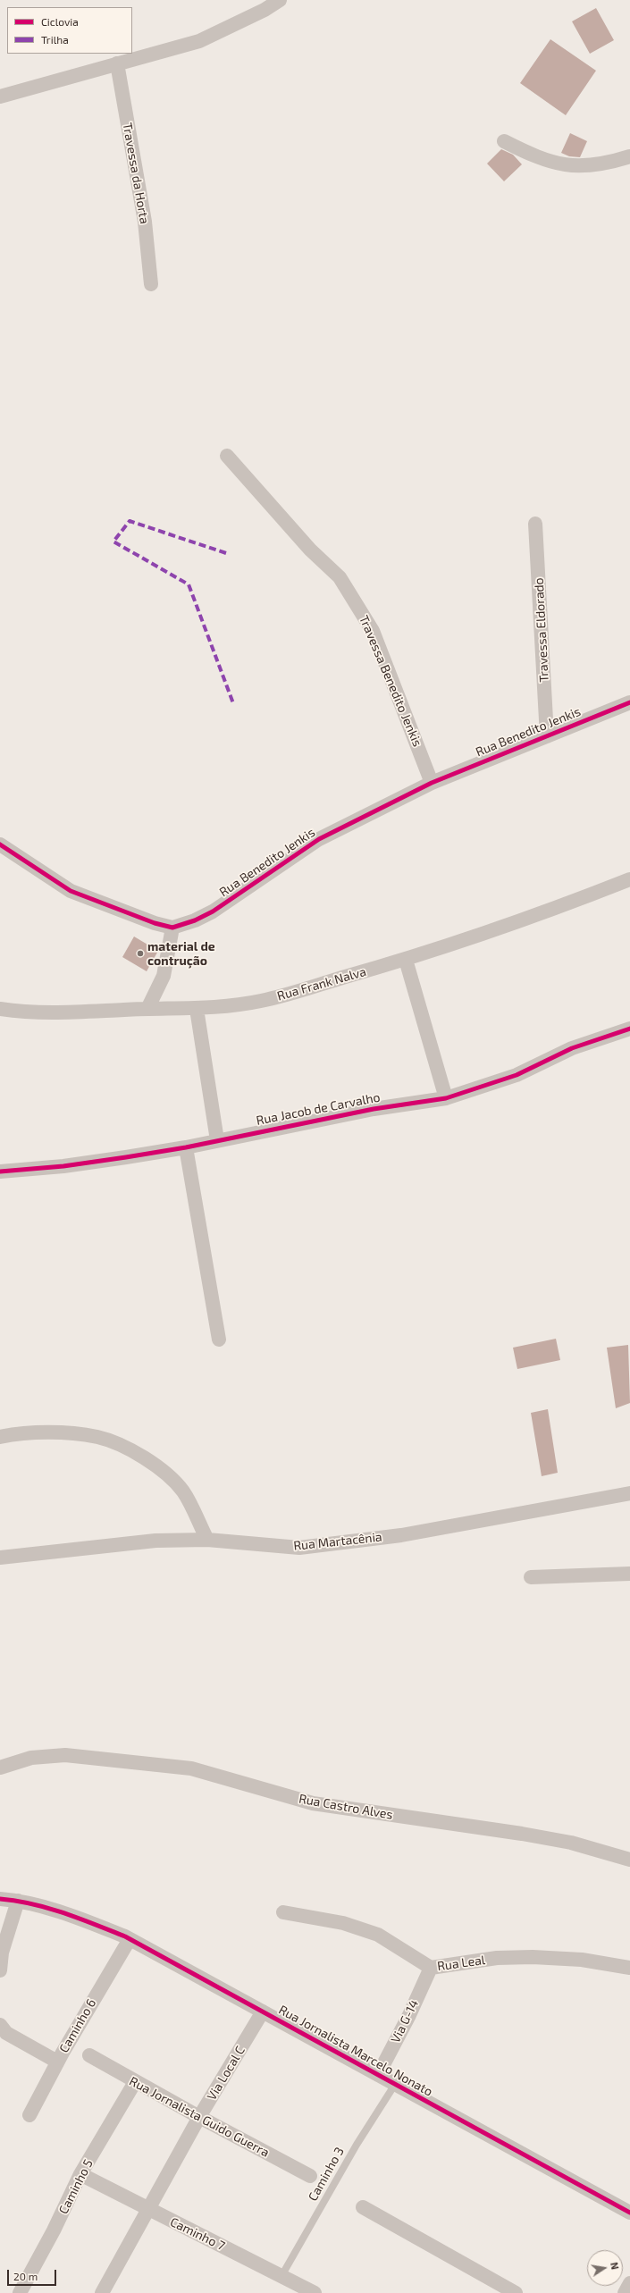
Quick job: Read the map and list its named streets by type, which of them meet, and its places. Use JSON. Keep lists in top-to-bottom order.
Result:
{
  "streets": {
    "street": [
      "Travessa da Horta",
      "Travessa Eldorado",
      "Travessa Benedito Jenkis",
      "Rua Benedito Jenkis",
      "Rua Frank Nalva",
      "Rua Jacob de Carvalho",
      "Rua Martacênia",
      "Rua Castro Alves",
      "Rua Leal",
      "Via G-14",
      "Caminho 6",
      "Rua Jornalista Marcelo Nonato",
      "Via Local C",
      "Rua Jornalista Guido Guerra",
      "Caminho 5",
      "Caminho 7"
    ],
    "lane": ["Caminho 3"]
  },
  "crossings": [
    ["Travessa Eldorado", "Rua Benedito Jenkis"],
    ["Travessa Benedito Jenkis", "Rua Benedito Jenkis"],
    ["Rua Leal", "Via G-14"],
    ["Via G-14", "Rua Jornalista Marcelo Nonato"],
    ["Caminho 6", "Rua Jornalista Marcelo Nonato"],
    ["Rua Jornalista Marcelo Nonato", "Via Local C"],
    ["Rua Jornalista Marcelo Nonato", "Caminho 3"],
    ["Via Local C", "Rua Jornalista Guido Guerra"],
    ["Via Local C", "Caminho 7"],
    ["Rua Jornalista Guido Guerra", "Caminho 5"],
    ["Caminho 3", "Caminho 7"],
    ["Caminho 5", "Caminho 7"]
  ],
  "places": ["material de contrução"],
  "legend": ["Ciclovia", "Trilha"],
  "scale_bar": "20 m",
  "north": "right"
}
